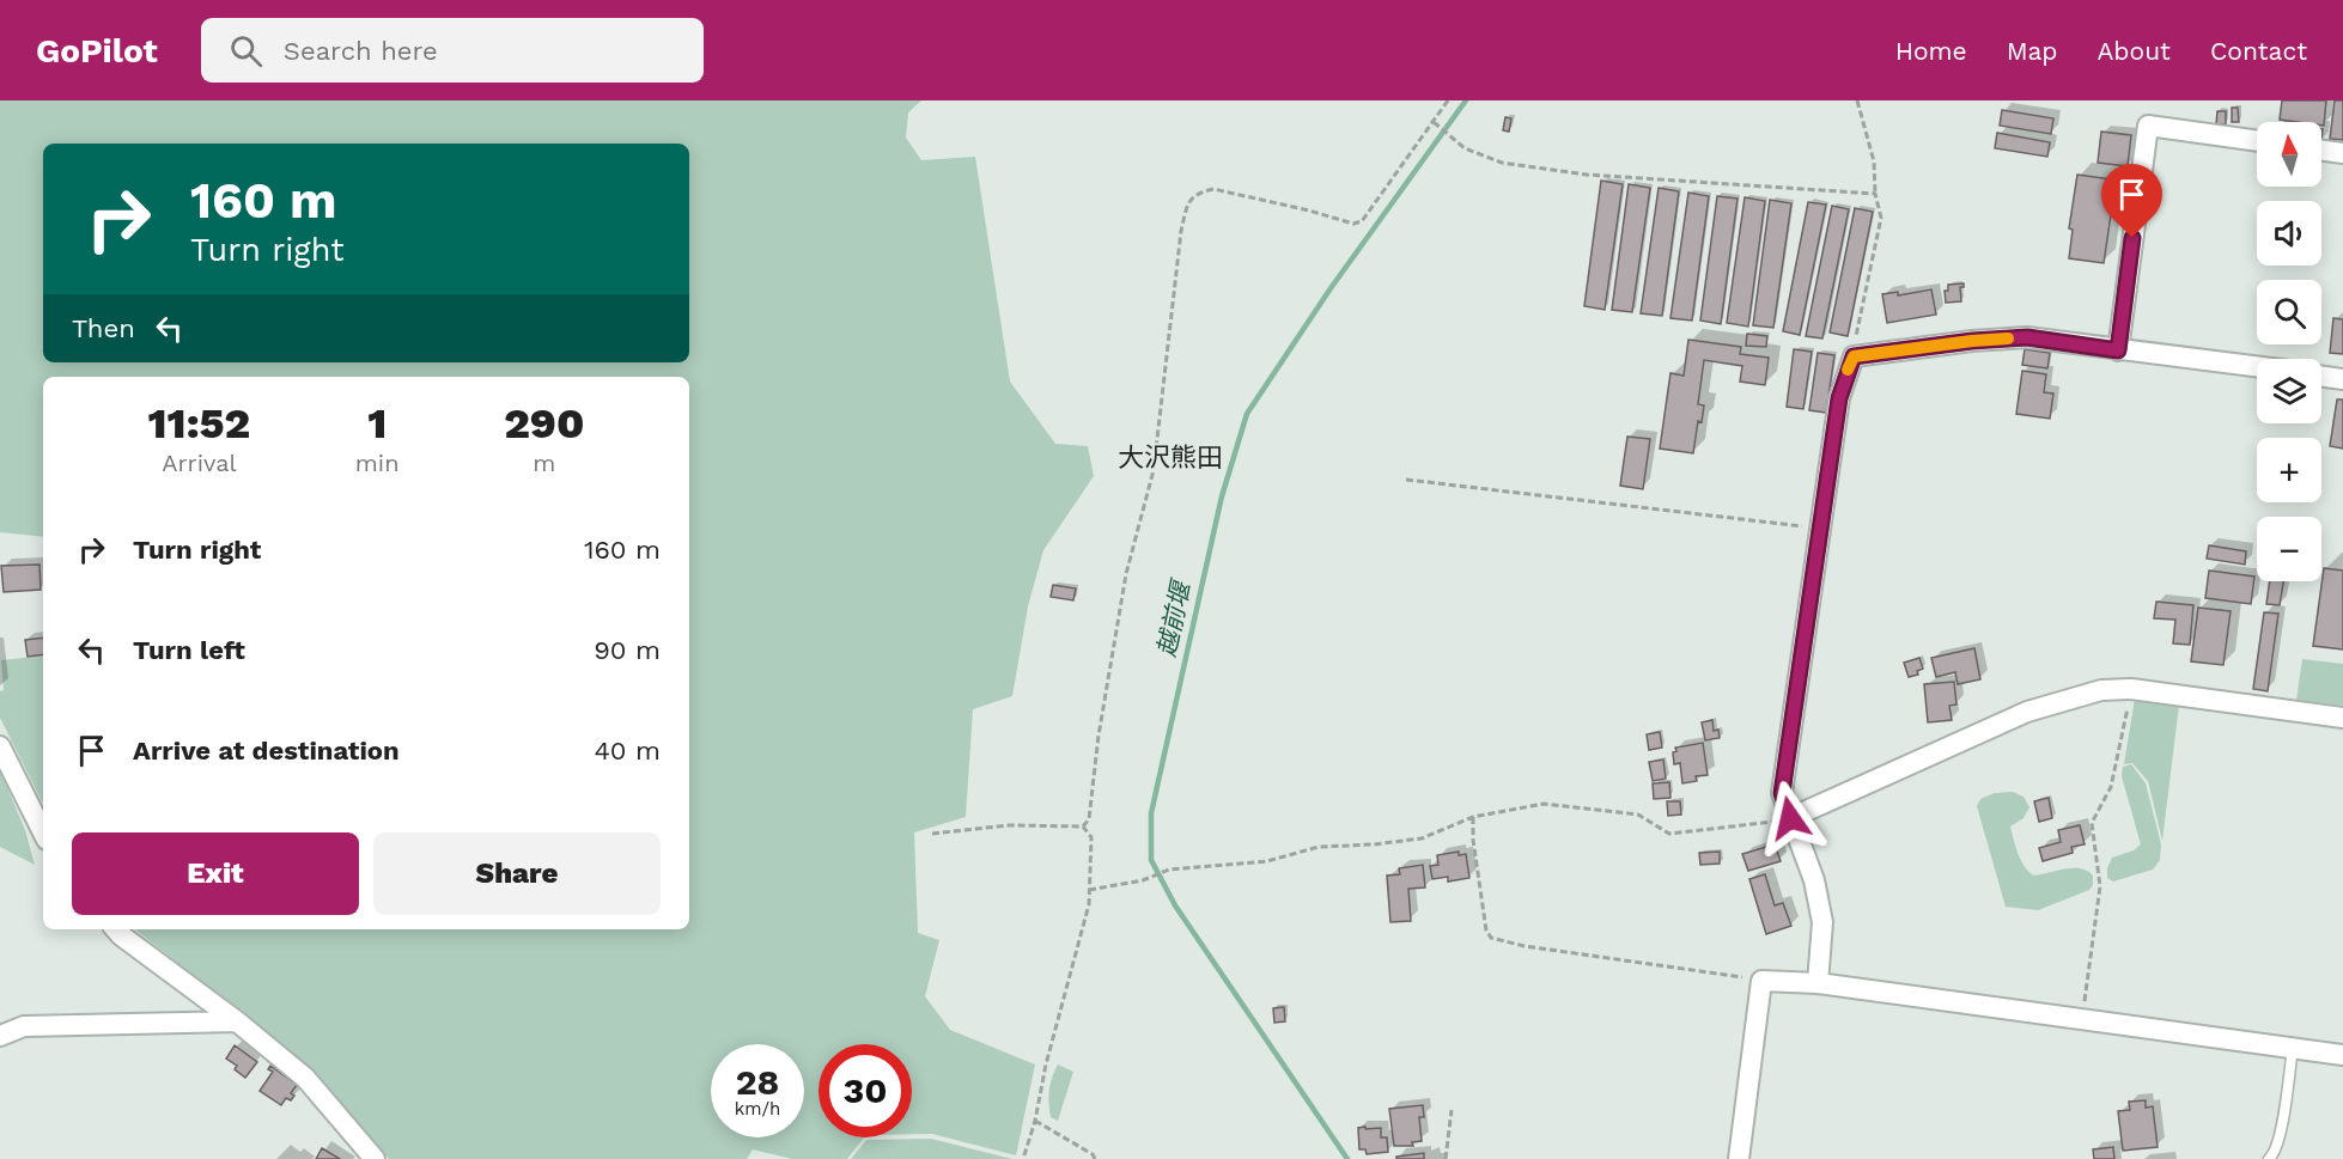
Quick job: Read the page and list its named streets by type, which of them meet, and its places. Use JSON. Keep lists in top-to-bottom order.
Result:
{
  "districts": ["大沢熊田"],
  "water": ["越前堰"],
  "north": "top",
  "page": {
    "header": "GoPilot",
    "search": "Search here",
    "nav": [
      "Home",
      "Map",
      "About",
      "Contact"
    ],
    "map_buttons": ["+", "−"],
    "turn": ["160 m", "Turn right"],
    "then": "Then",
    "eta": [
      "11:52",
      "Arrival",
      "1",
      "min",
      "290",
      "m"
    ],
    "list": [
      {
        "name": "Turn right",
        "value": "160 m"
      },
      {
        "name": "Turn left",
        "value": "90 m"
      },
      {
        "name": "Arrive at destination",
        "value": "40 m"
      }
    ],
    "buttons": ["Exit", "Share"],
    "speed": "28 km/h",
    "limit": "30"
  }
}
